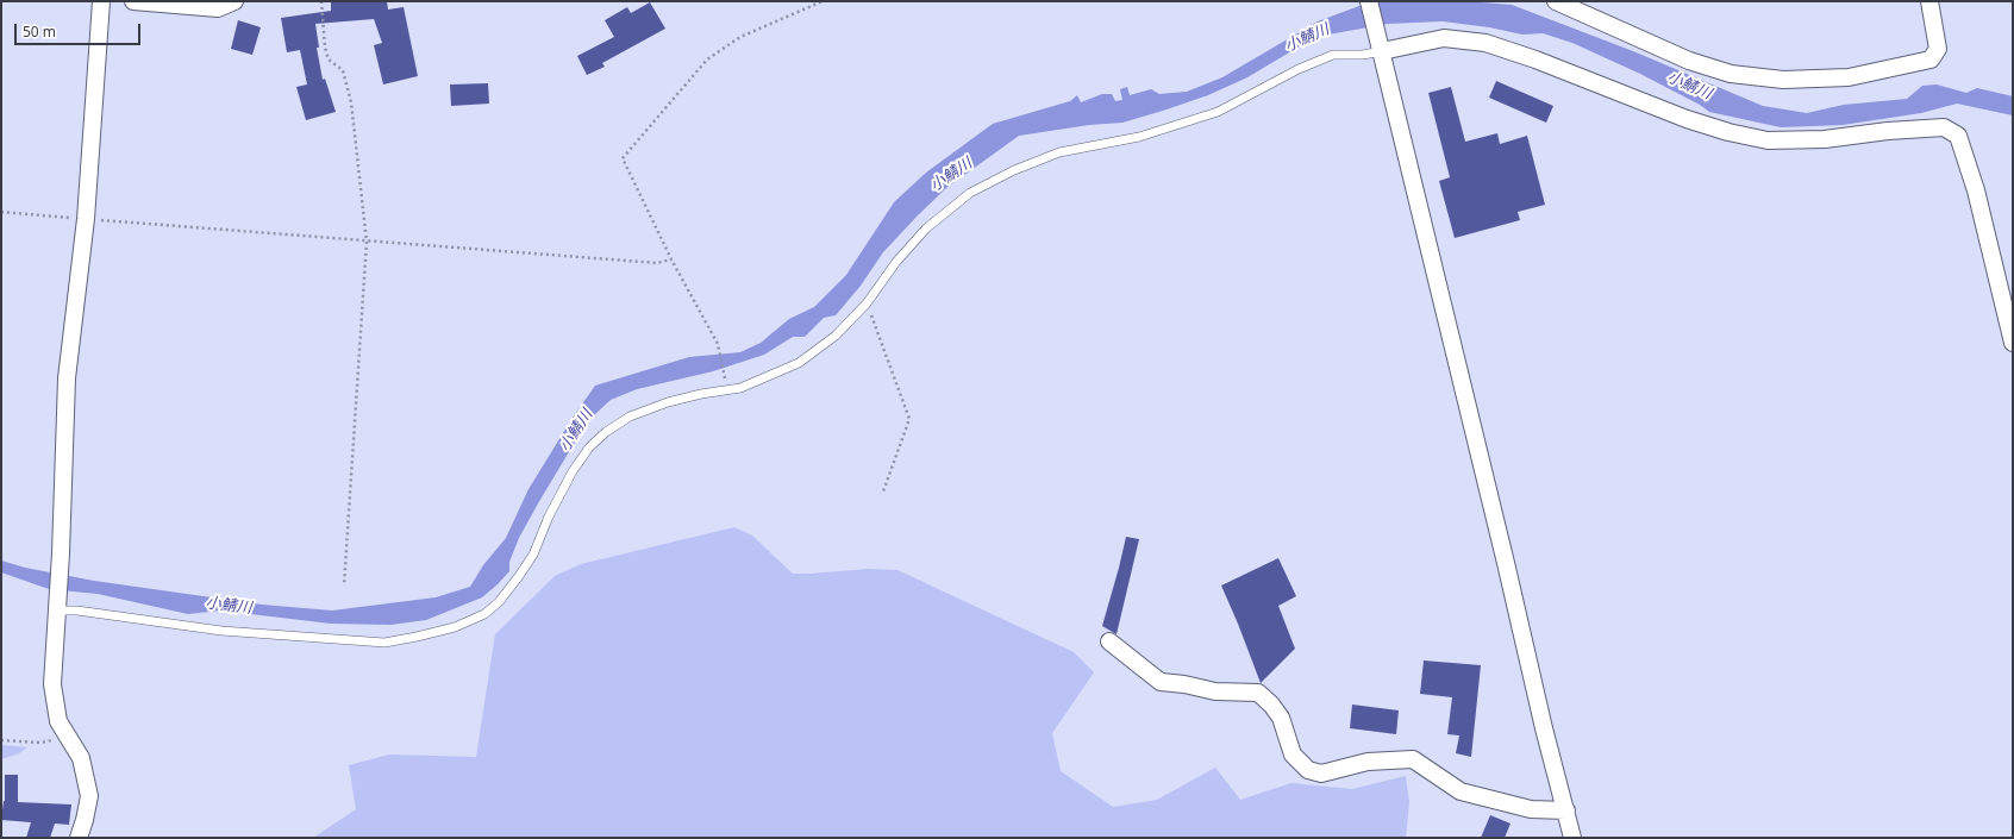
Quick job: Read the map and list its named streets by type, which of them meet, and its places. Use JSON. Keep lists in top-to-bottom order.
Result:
{
  "water": ["小鯖川"],
  "scale_bar": "50 m"
}
